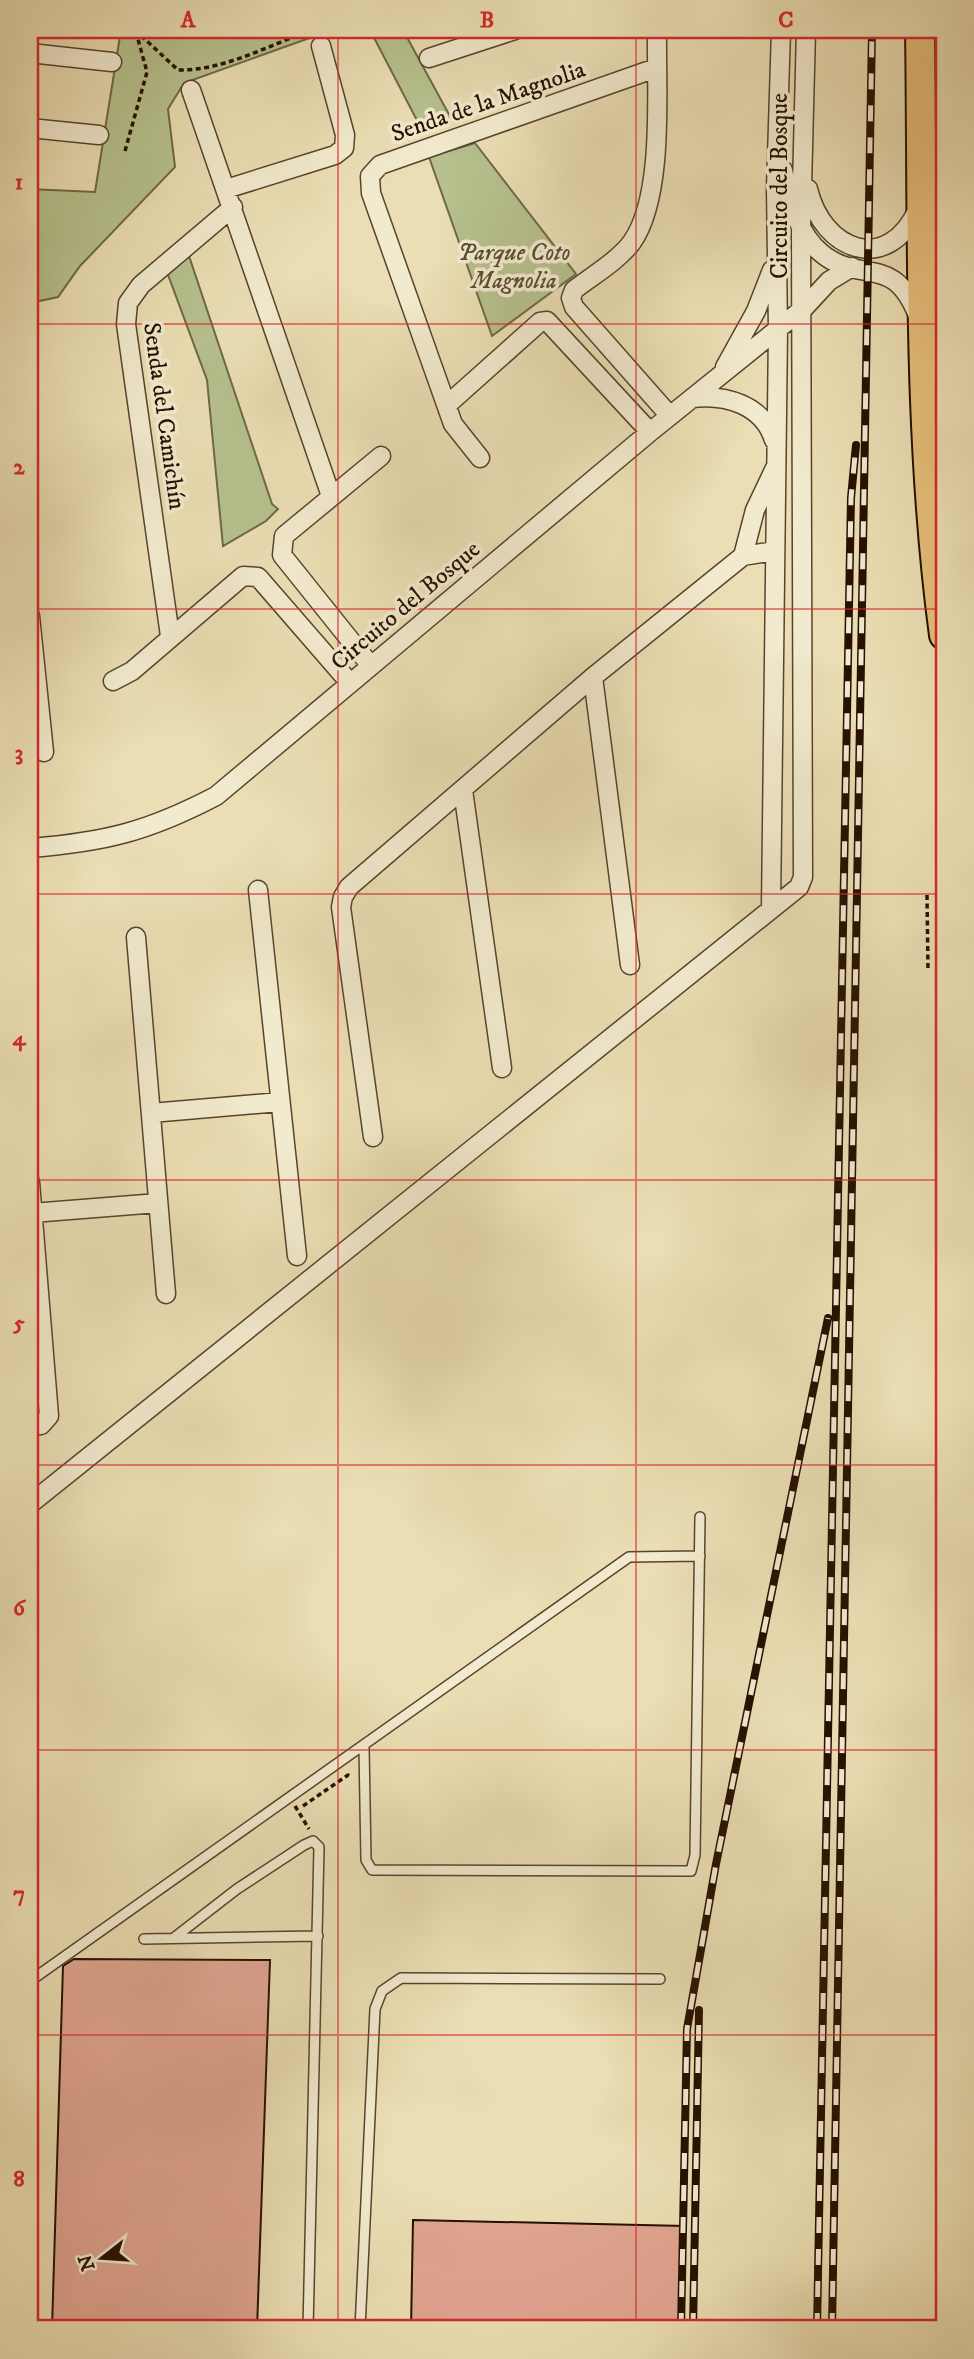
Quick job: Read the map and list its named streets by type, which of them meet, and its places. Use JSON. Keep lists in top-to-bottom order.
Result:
{
  "streets": {
    "street": ["Senda de la Magnolia", "Circuito del Bosque", "Senda del Camichín"]
  },
  "parks": ["Parque Coto Magnolia"],
  "north": "left",
  "grid": {
    "columns": ["A", "B", "C"],
    "rows": [
      "1",
      "2",
      "3",
      "4",
      "5",
      "6",
      "7",
      "8"
    ]
  }
}
